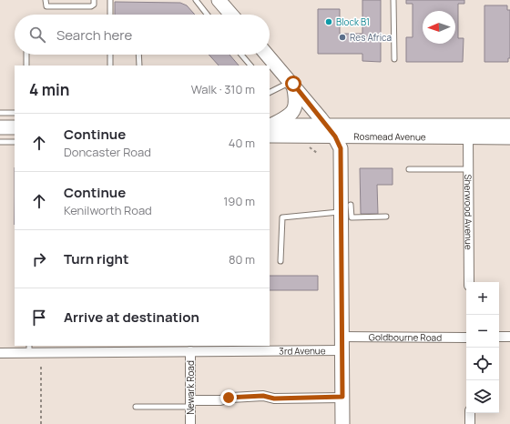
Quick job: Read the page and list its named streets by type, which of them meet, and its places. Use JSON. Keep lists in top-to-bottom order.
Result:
{
  "streets": {
    "main road": ["Rosmead Avenue"],
    "street": [
      "Sherwood Avenue",
      "Goldbourne Road",
      "3rd Avenue",
      "Newark Road"
    ]
  },
  "crossings": [
    ["Rosmead Avenue", "Sherwood Avenue"],
    ["3rd Avenue", "Newark Road"]
  ],
  "places": ["Block B1", "Res Africa"],
  "north": "left",
  "page": {
    "search": "Search here",
    "heading": ["4 min", "Walk · 310 m"],
    "list": [
      ["Continue", "Doncaster Road", "40 m"],
      ["Continue", "Kenilworth Road", "190 m"],
      ["Turn right", "80 m"],
      "Arrive at destination"
    ],
    "map_buttons": ["+", "−"]
  }
}
